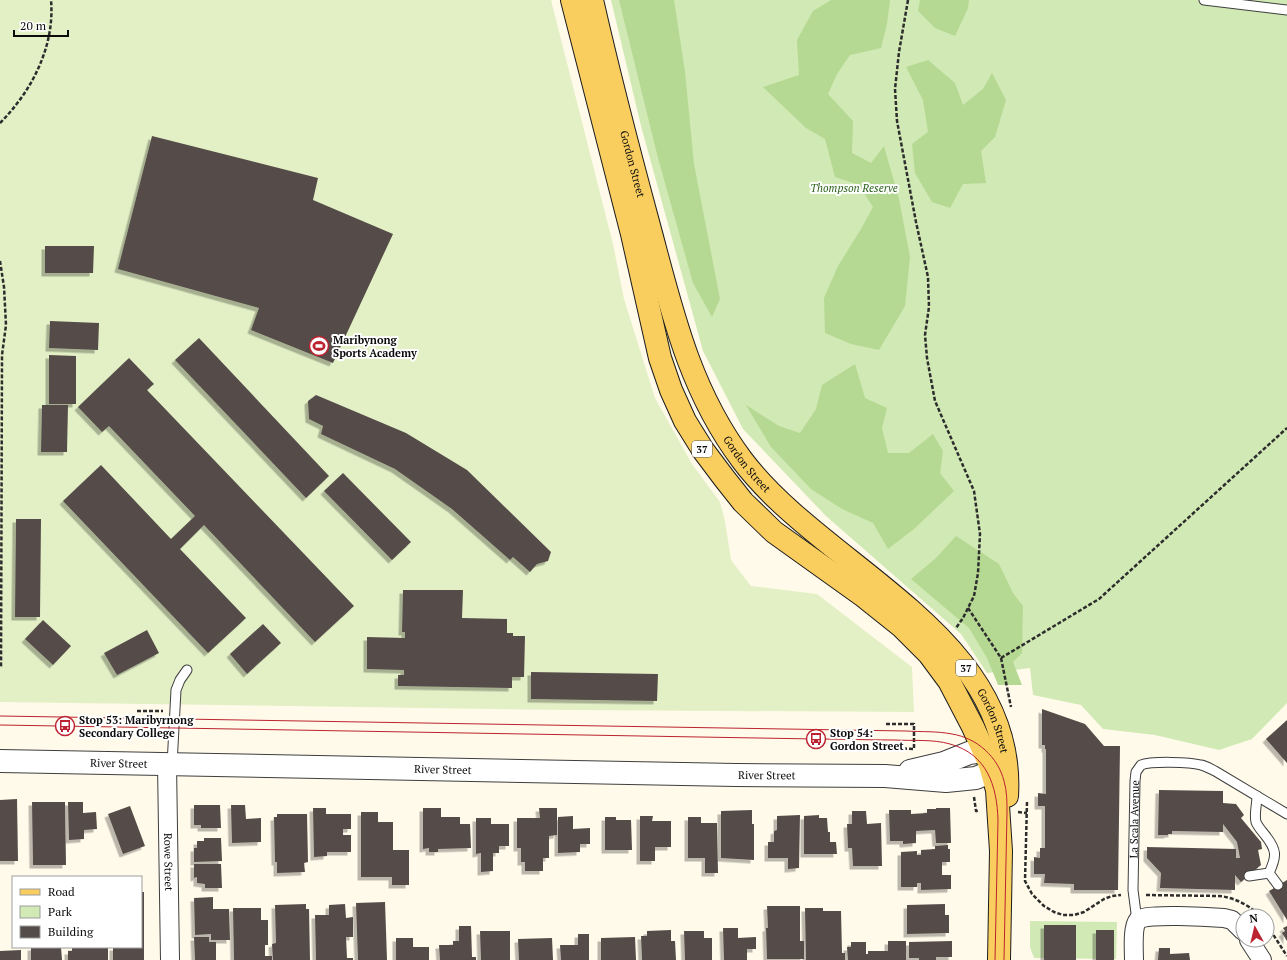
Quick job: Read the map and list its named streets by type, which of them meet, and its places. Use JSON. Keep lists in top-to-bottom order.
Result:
{
  "streets": {
    "main road": ["Gordon Street", "37"],
    "street": ["River Street", "Rowe Street"],
    "lane": ["La Scala Avenue"]
  },
  "crossings": [
    ["Gordon Street", "River Street"],
    ["River Street", "Rowe Street"]
  ],
  "parks": ["Thompson Reserve"],
  "places": {
    "sports": ["Maribynong Sports Academy"],
    "bus stop": ["Stop 53: Maribyrnong Secondary College", "Stop 54: Gordon Street"]
  },
  "legend": ["Road", "Park", "Building"],
  "scale_bar": "20 m",
  "north": "top"
}
